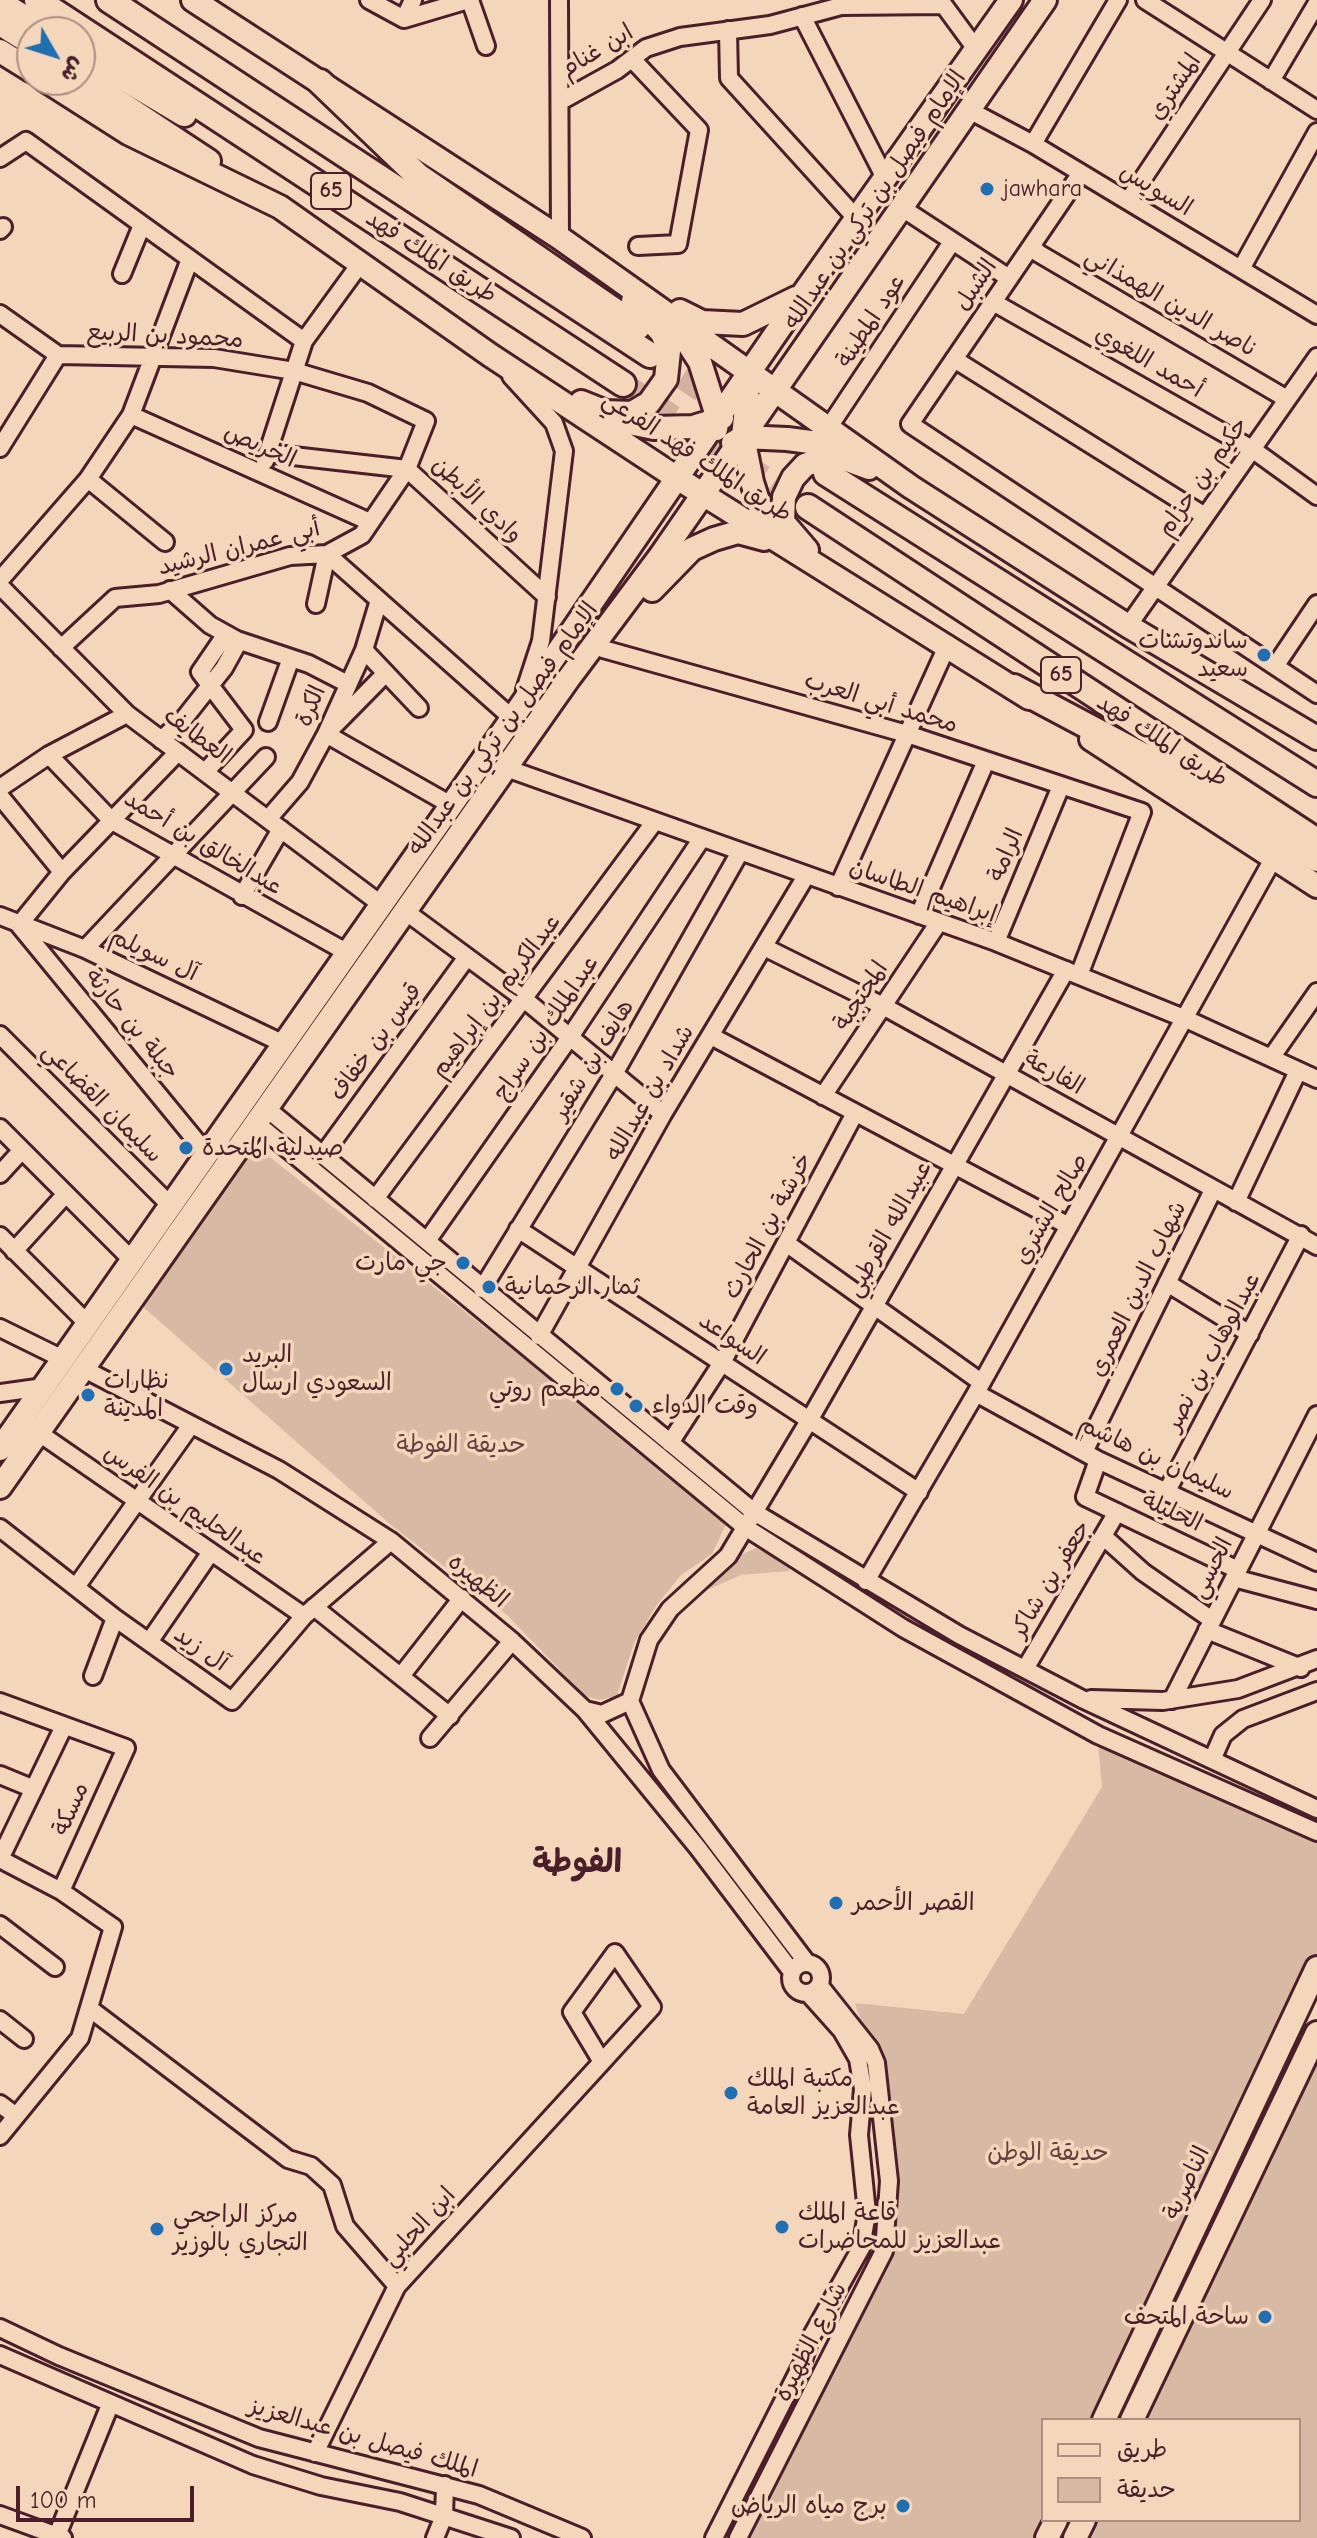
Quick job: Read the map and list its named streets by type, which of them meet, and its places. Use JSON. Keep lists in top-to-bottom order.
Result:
{
  "streets": {
    "highway": ["65", "طريق الملك فهد"],
    "main road": ["الإمام فيصل بن تركي بن عبدالله", "طريق الملك فهد الفرعي", "الناصرية"],
    "street": [
      "ابن غنام",
      "المشتري",
      "السويس",
      "الشبل",
      "ناصر الدين الهمذاني",
      "عود المطينة",
      "محمود بن الربيع",
      "أحمد اللغوي",
      "الخريص",
      "حكيم بن حزام",
      "وادي الأبطن",
      "أبي عمران الرشيد",
      "محمد أبي العرب",
      "الكرة",
      "العطايف",
      "عبدالخالق بن أحمد",
      "الرامة",
      "إبراهيم الطاسان",
      "آل سويلم",
      "عبدالكريم بن إبراهيم",
      "المحتجبة",
      "جبلة بن حارثة",
      "عبدالملك بن سراج",
      "قيس بن خفاف",
      "هايف بن شقير",
      "الفارعة",
      "شداد بن عبدالله",
      "سليمان القضاعي",
      "صالح الشتري",
      "خرشة بن الحارث",
      "عبيدالله القرطبي",
      "شهاب الدين العمري",
      "السواعد",
      "عبدالوهاب بن نصر",
      "سليمان بن هاشم",
      "عبدالحليم بن الفرس",
      "الحليلة",
      "الحسي",
      "جعفر بن شاكر",
      "الظهيره",
      "آل زيد",
      "مسكة",
      "ابن الحلبي",
      "شارع الظهيرة",
      "الملك فيصل بن عبدالعزيز"
    ]
  },
  "crossings": [
    ["المشتري", "السويس"],
    ["السويس", "الإمام فيصل بن تركي بن عبدالله"],
    ["السويس", "الشبل"],
    ["الإمام فيصل بن تركي بن عبدالله", "طريق الملك فهد الفرعي"],
    ["الإمام فيصل بن تركي بن عبدالله", "العطايف"],
    ["الإمام فيصل بن تركي بن عبدالله", "عبدالخالق بن أحمد"],
    ["الإمام فيصل بن تركي بن عبدالله", "إبراهيم الطاسان"],
    ["الإمام فيصل بن تركي بن عبدالله", "آل سويلم"],
    ["الإمام فيصل بن تركي بن عبدالله", "جبلة بن حارثة"],
    ["الإمام فيصل بن تركي بن عبدالله", "سليمان القضاعي"],
    ["الإمام فيصل بن تركي بن عبدالله", "عبدالحليم بن الفرس"],
    ["الإمام فيصل بن تركي بن عبدالله", "الظهيره"],
    ["الشبل", "ناصر الدين الهمذاني"],
    ["الشبل", "أحمد اللغوي"],
    ["الشبل", "حكيم بن حزام"],
    ["ناصر الدين الهمذاني", "حكيم بن حزام"],
    ["محمود بن الربيع", "أبي عمران الرشيد"],
    ["أحمد اللغوي", "حكيم بن حزام"],
    ["الخريص", "أبي عمران الرشيد"],
    ["طريق الملك فهد الفرعي", "صالح الشتري"],
    ["وادي الأبطن", "أبي عمران الرشيد"],
    ["أبي عمران الرشيد", "العطايف"],
    ["محمد أبي العرب", "الرامة"],
    ["محمد أبي العرب", "عبيدالله القرطبي"],
    ["الكرة", "العطايف"],
    ["الكرة", "عبدالخالق بن أحمد"],
    ["الرامة", "إبراهيم الطاسان"],
    ["إبراهيم الطاسان", "عبدالكريم بن إبراهيم"],
    ["إبراهيم الطاسان", "المحتجبة"],
    ["إبراهيم الطاسان", "عبدالملك بن سراج"],
    ["إبراهيم الطاسان", "هايف بن شقير"],
    ["إبراهيم الطاسان", "شداد بن عبدالله"],
    ["إبراهيم الطاسان", "صالح الشتري"],
    ["إبراهيم الطاسان", "عبيدالله القرطبي"],
    ["آل سويلم", "جبلة بن حارثة"],
    ["المحتجبة", "الفارعة"],
    ["هايف بن شقير", "السواعد"],
    ["الفارعة", "شداد بن عبدالله"],
    ["الفارعة", "صالح الشتري"],
    ["الفارعة", "عبيدالله القرطبي"],
    ["الفارعة", "شهاب الدين العمري"],
    ["الفارعة", "عبدالوهاب بن نصر"],
    ["شداد بن عبدالله", "السواعد"],
    ["صالح الشتري", "السواعد"],
    ["صالح الشتري", "سليمان بن هاشم"],
    ["خرشة بن الحارث", "السواعد"],
    ["خرشة بن الحارث", "سليمان بن هاشم"],
    ["عبيدالله القرطبي", "السواعد"],
    ["عبيدالله القرطبي", "سليمان بن هاشم"],
    ["شهاب الدين العمري", "سليمان بن هاشم"],
    ["شهاب الدين العمري", "الحليلة"],
    ["عبدالوهاب بن نصر", "سليمان بن هاشم"],
    ["سليمان بن هاشم", "الحسي"],
    ["عبدالحليم بن الفرس", "آل زيد"],
    ["الحليلة", "الحسي"],
    ["الحليلة", "جعفر بن شاكر"],
    ["الظهيره", "آل زيد"],
    ["الظهيره", "شارع الظهيرة"],
    ["ابن الحلبي", "الملك فيصل بن عبدالعزيز"]
  ],
  "districts": ["الفوطة"],
  "parks": ["حديقة الفوطة", "حديقة الوطن"],
  "places": [
    "jawhara",
    "ساندوتشات سعيد",
    "صيدلية المتحدة",
    "جي مارت",
    "ثمار الرحمانية",
    "البريد السعودي ارسال",
    "مطعم روتي",
    "نظارات المدينة",
    "وقت الدواء",
    "القصر الأحمر",
    "مكتبة الملك عبدالعزيز العامة",
    "قاعة الملك عبدالعزيز للمحاضرات",
    "مركز الراجحي التجاري بالوزير",
    "ساحة المتحف",
    "برج مياه الرياض"
  ],
  "legend": ["طريق", "حديقة"],
  "scale_bar": "100 m",
  "north": "bottom right"
}
